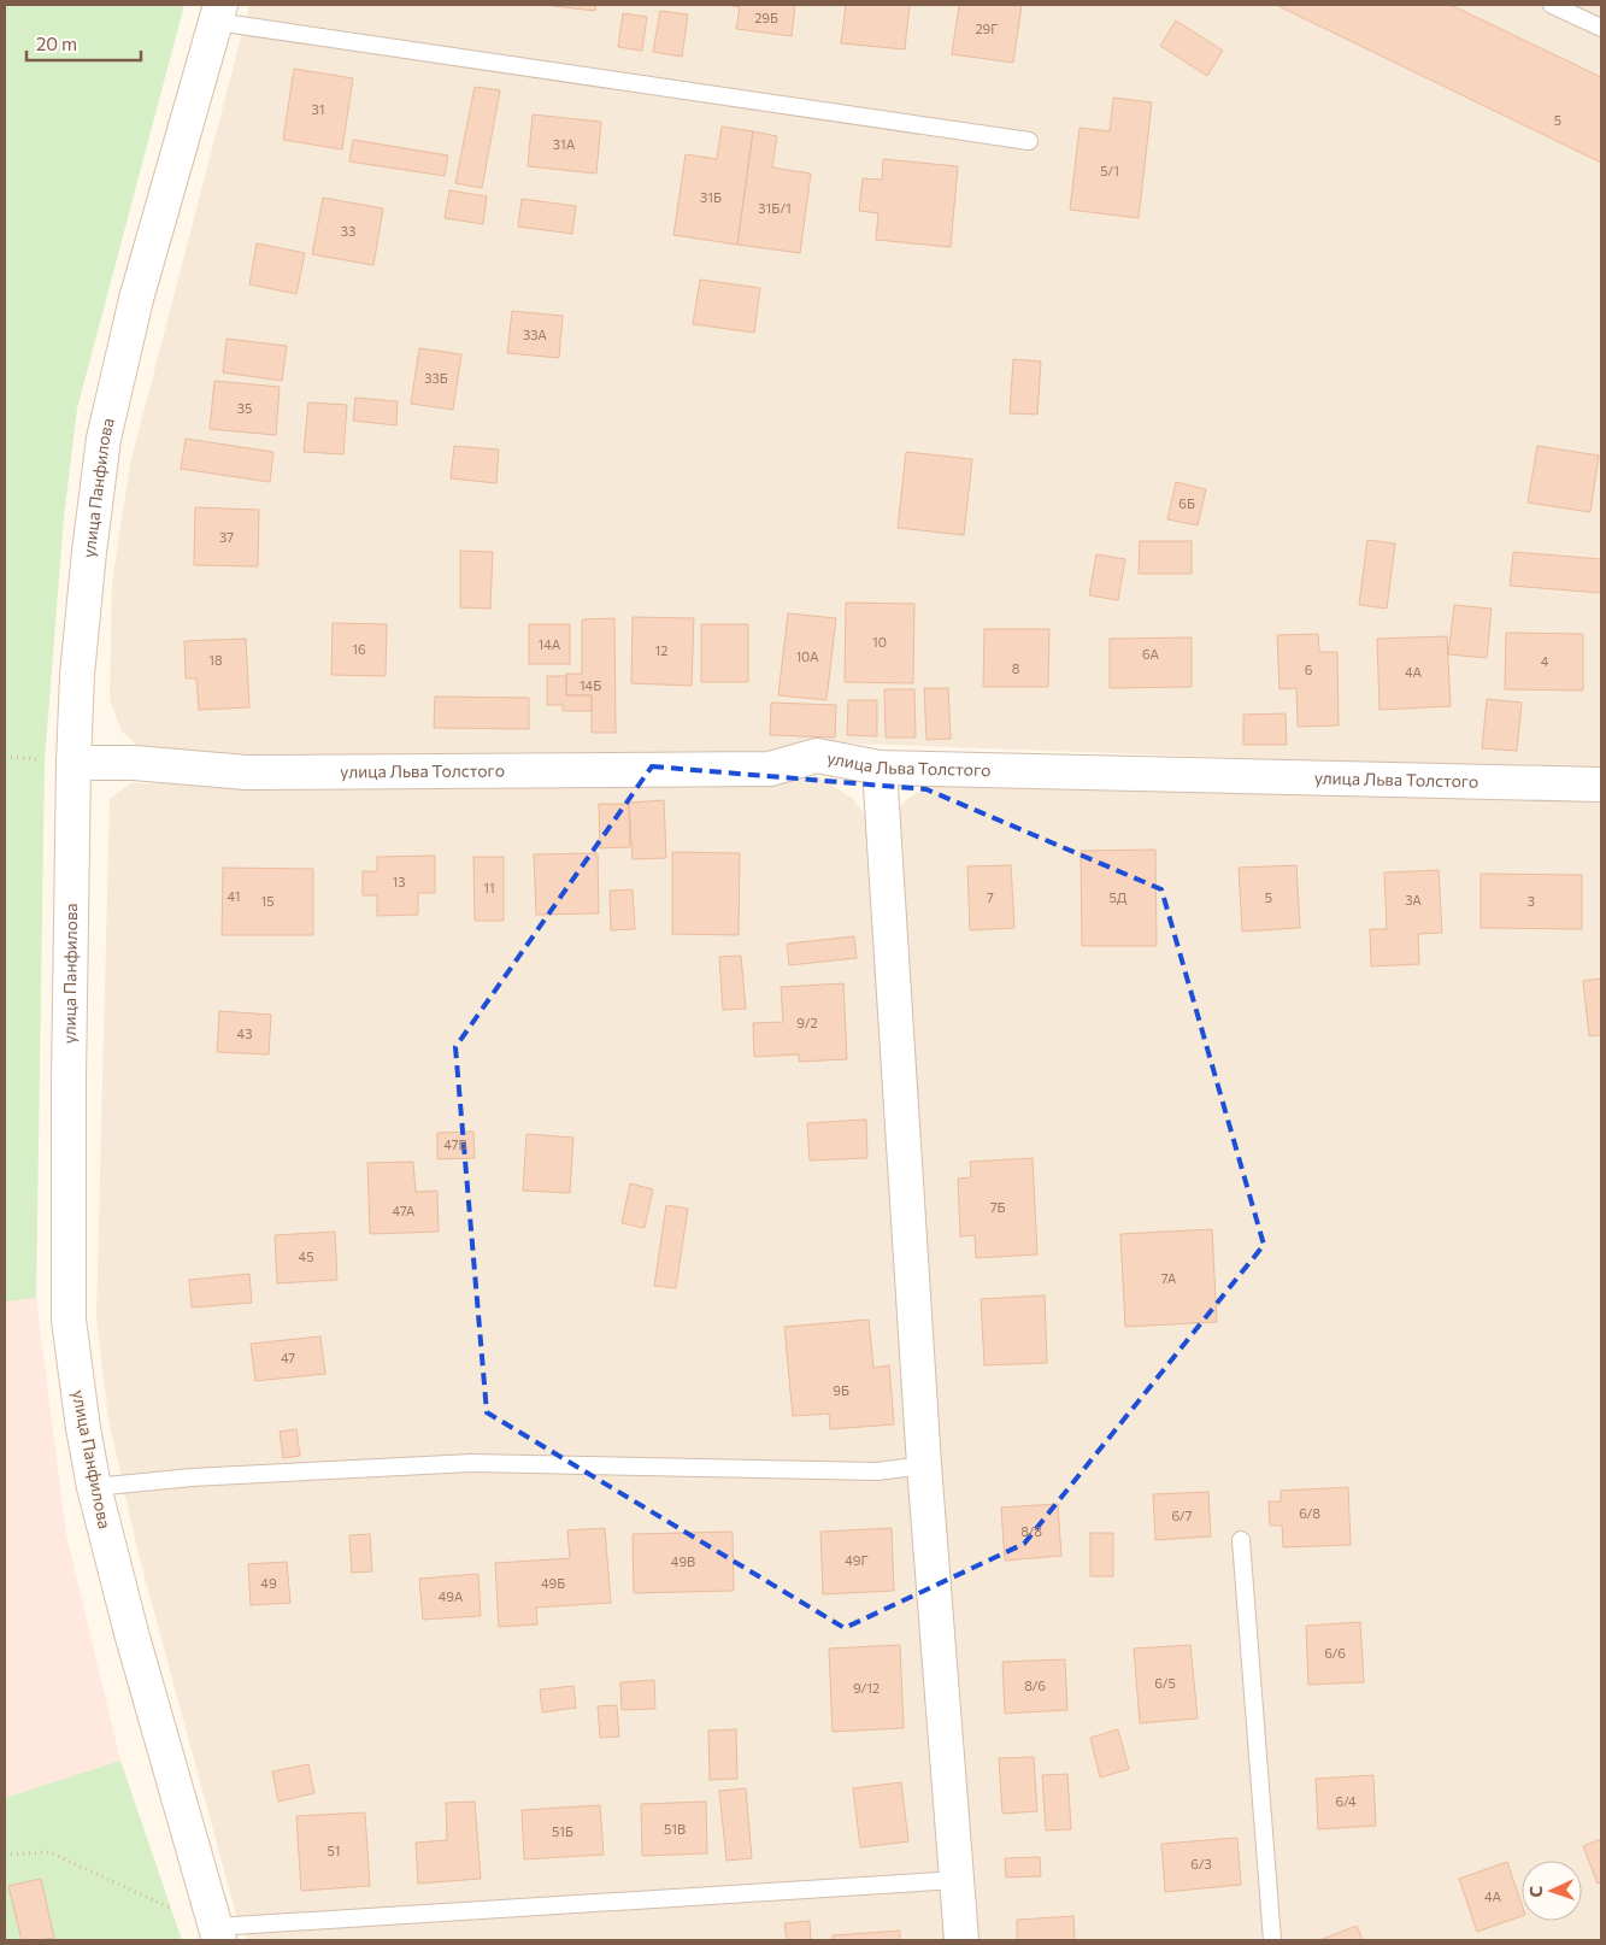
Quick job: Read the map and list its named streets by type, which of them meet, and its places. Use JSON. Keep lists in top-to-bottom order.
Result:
{
  "streets": {
    "street": ["улица Панфилова", "улица Льва Толстого"]
  },
  "crossings": [
    ["улица Панфилова", "улица Льва Толстого"]
  ],
  "house_numbers": [
    "29Б",
    "29Г",
    "31",
    "5",
    "31А",
    "5/1",
    "31Б",
    "31Б/1",
    "33",
    "33А",
    "33Б",
    "35",
    "6Б",
    "37",
    "10",
    "14А",
    "16",
    "12",
    "6А",
    "10А",
    "18",
    "4",
    "8",
    "6",
    "4А",
    "14Б",
    "13",
    "11",
    "41",
    "7",
    "5Д",
    "5",
    "3А",
    "15",
    "3",
    "9/2",
    "43",
    "47В",
    "7Б",
    "47А",
    "45",
    "7А",
    "47",
    "9Б",
    "6/8",
    "6/7",
    "8/8",
    "49Г",
    "49В",
    "49",
    "49Б",
    "49А",
    "6/6",
    "6/5",
    "8/6",
    "9/12",
    "6/4",
    "51В",
    "51Б",
    "51",
    "6/3",
    "4А"
  ],
  "scale_bar": "20 m",
  "north": "left"
}
